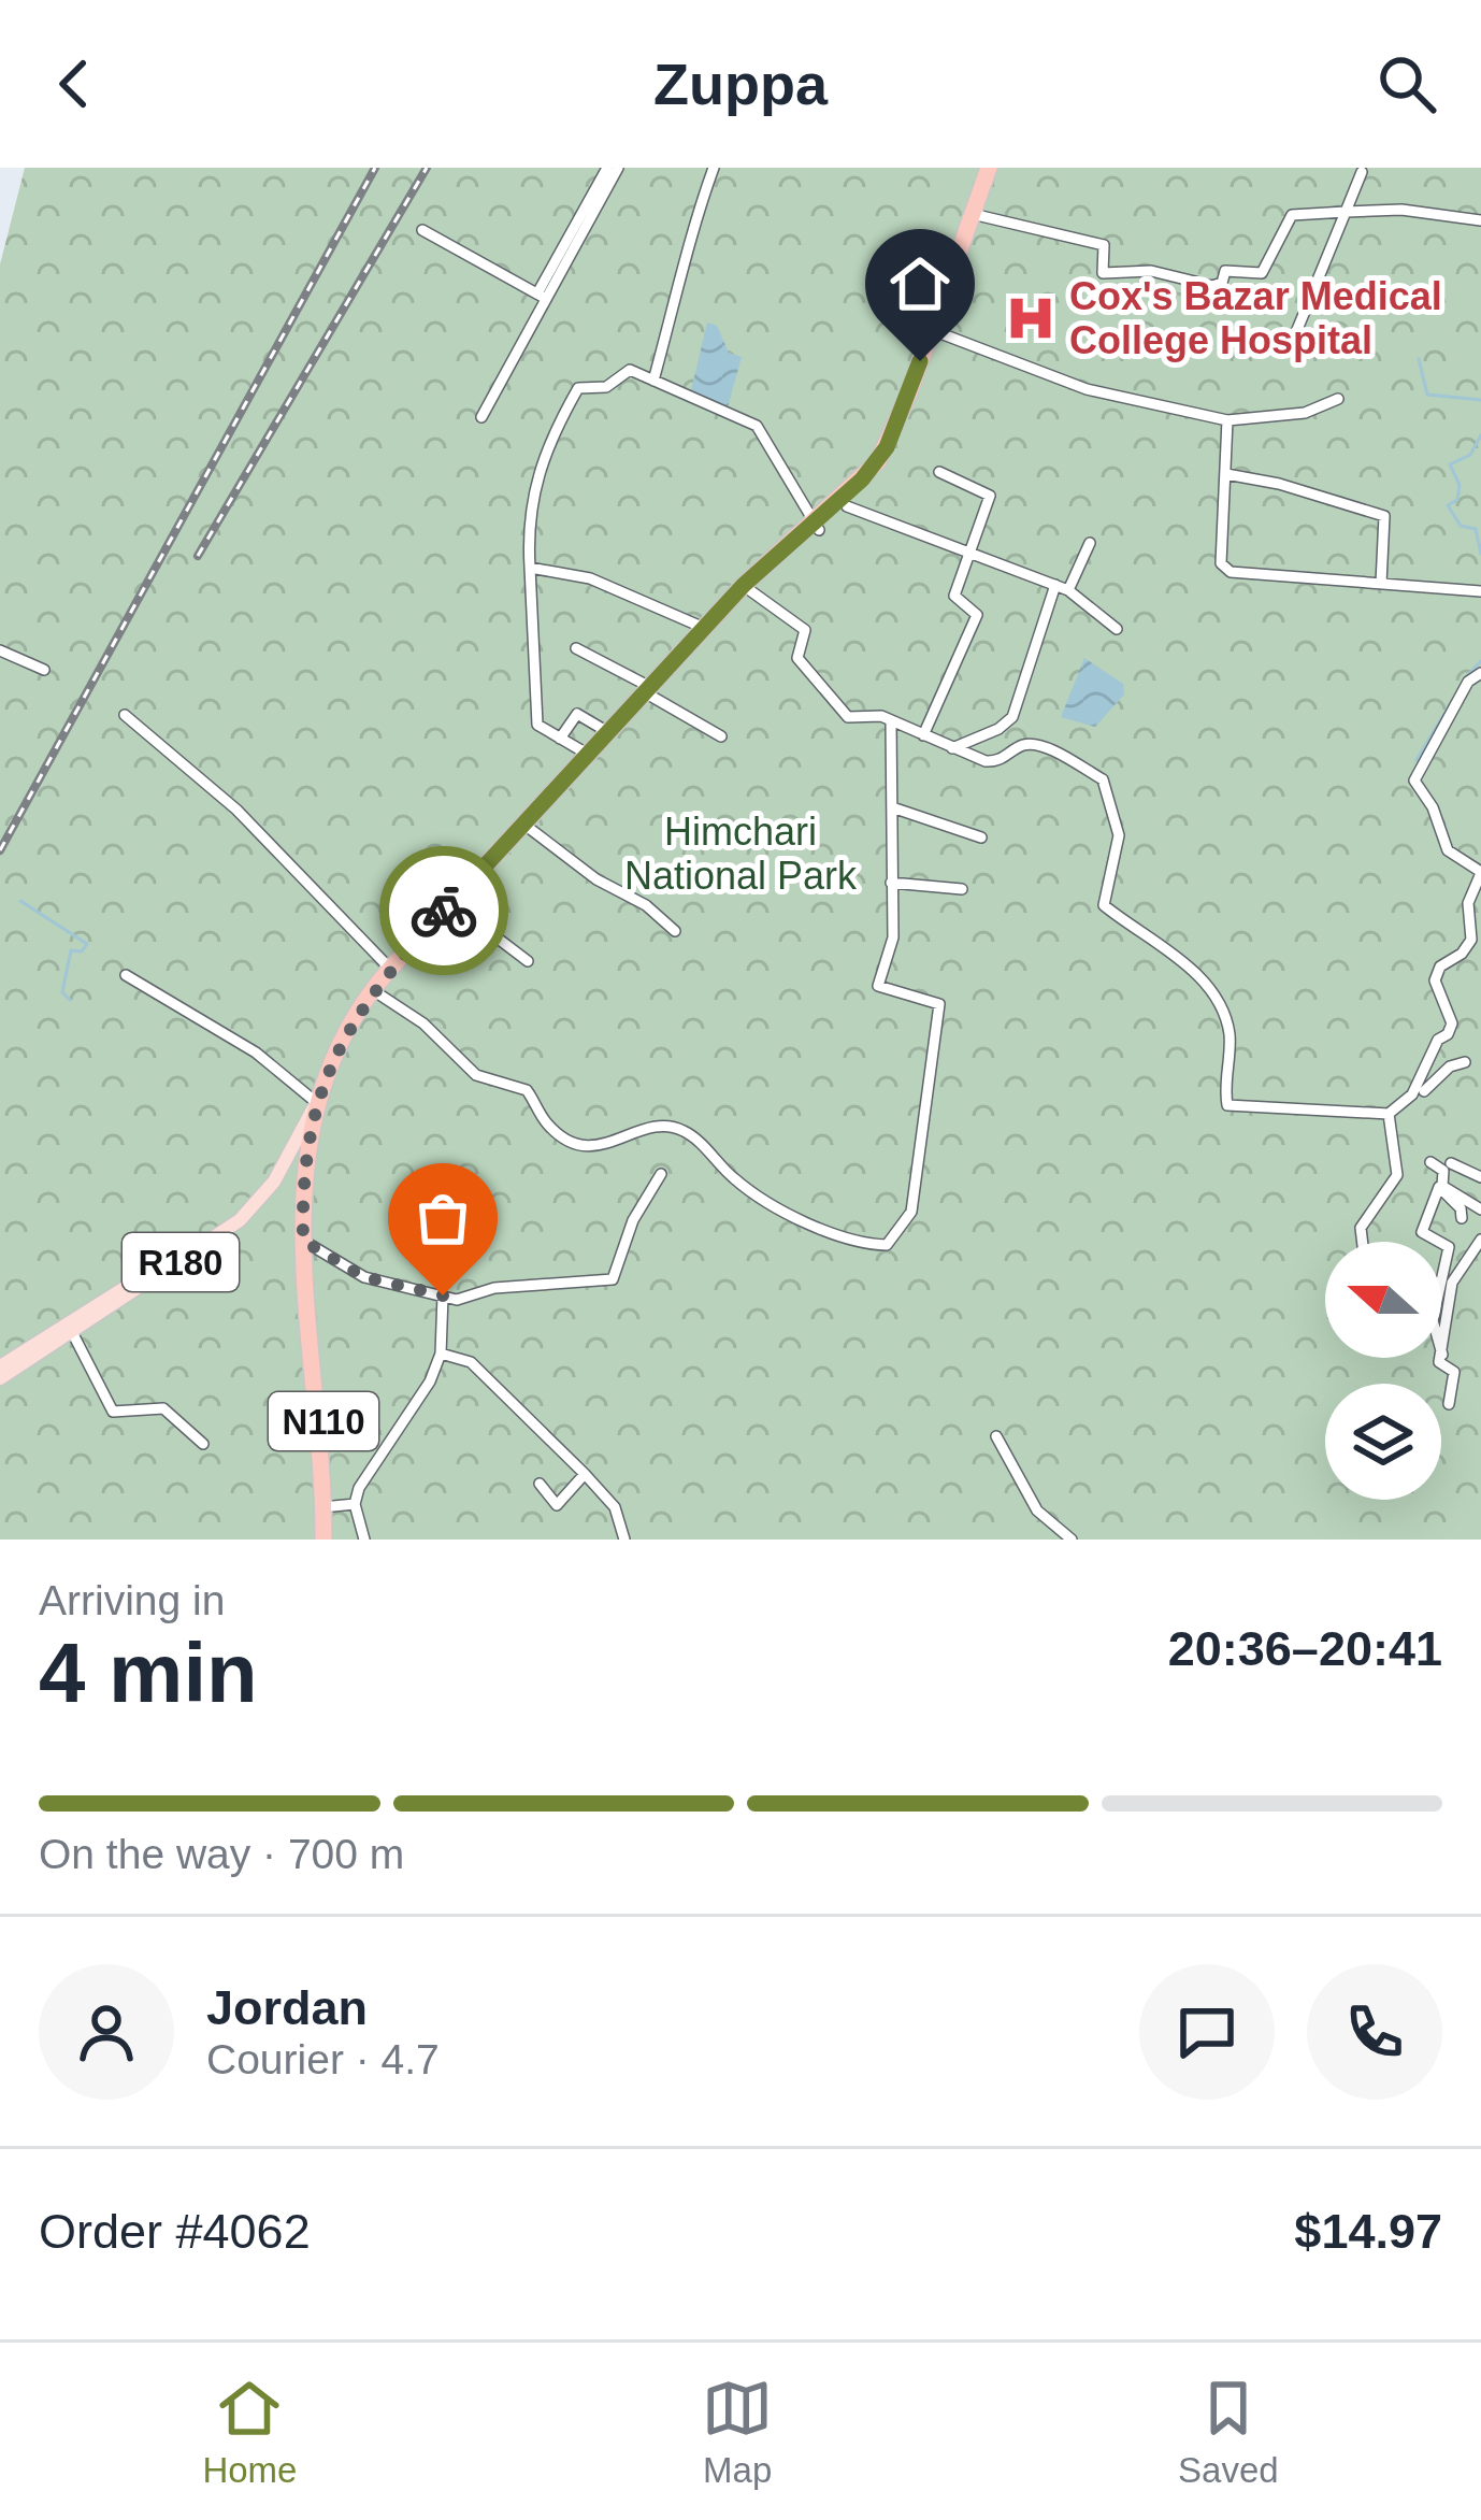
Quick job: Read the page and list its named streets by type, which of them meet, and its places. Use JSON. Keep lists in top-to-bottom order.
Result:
{
  "streets": {
    "highway": ["N110"],
    "main road": ["R180"]
  },
  "crossings": [
    ["R180", "N110"]
  ],
  "parks": ["Himchari National Park"],
  "places": {
    "hospital": ["Cox's Bazar Medical College Hospital"]
  },
  "north": "left",
  "page": {
    "header": "Zuppa",
    "heading": ["4 min", "Arriving in", "20:36–20:41"],
    "panel": [
      "Jordan",
      "Courier · 4.7",
      "Order #4062",
      "$14.97"
    ],
    "bar": "On the way · 700 m",
    "tabs": ["Home", "Map", "Saved"]
  }
}
